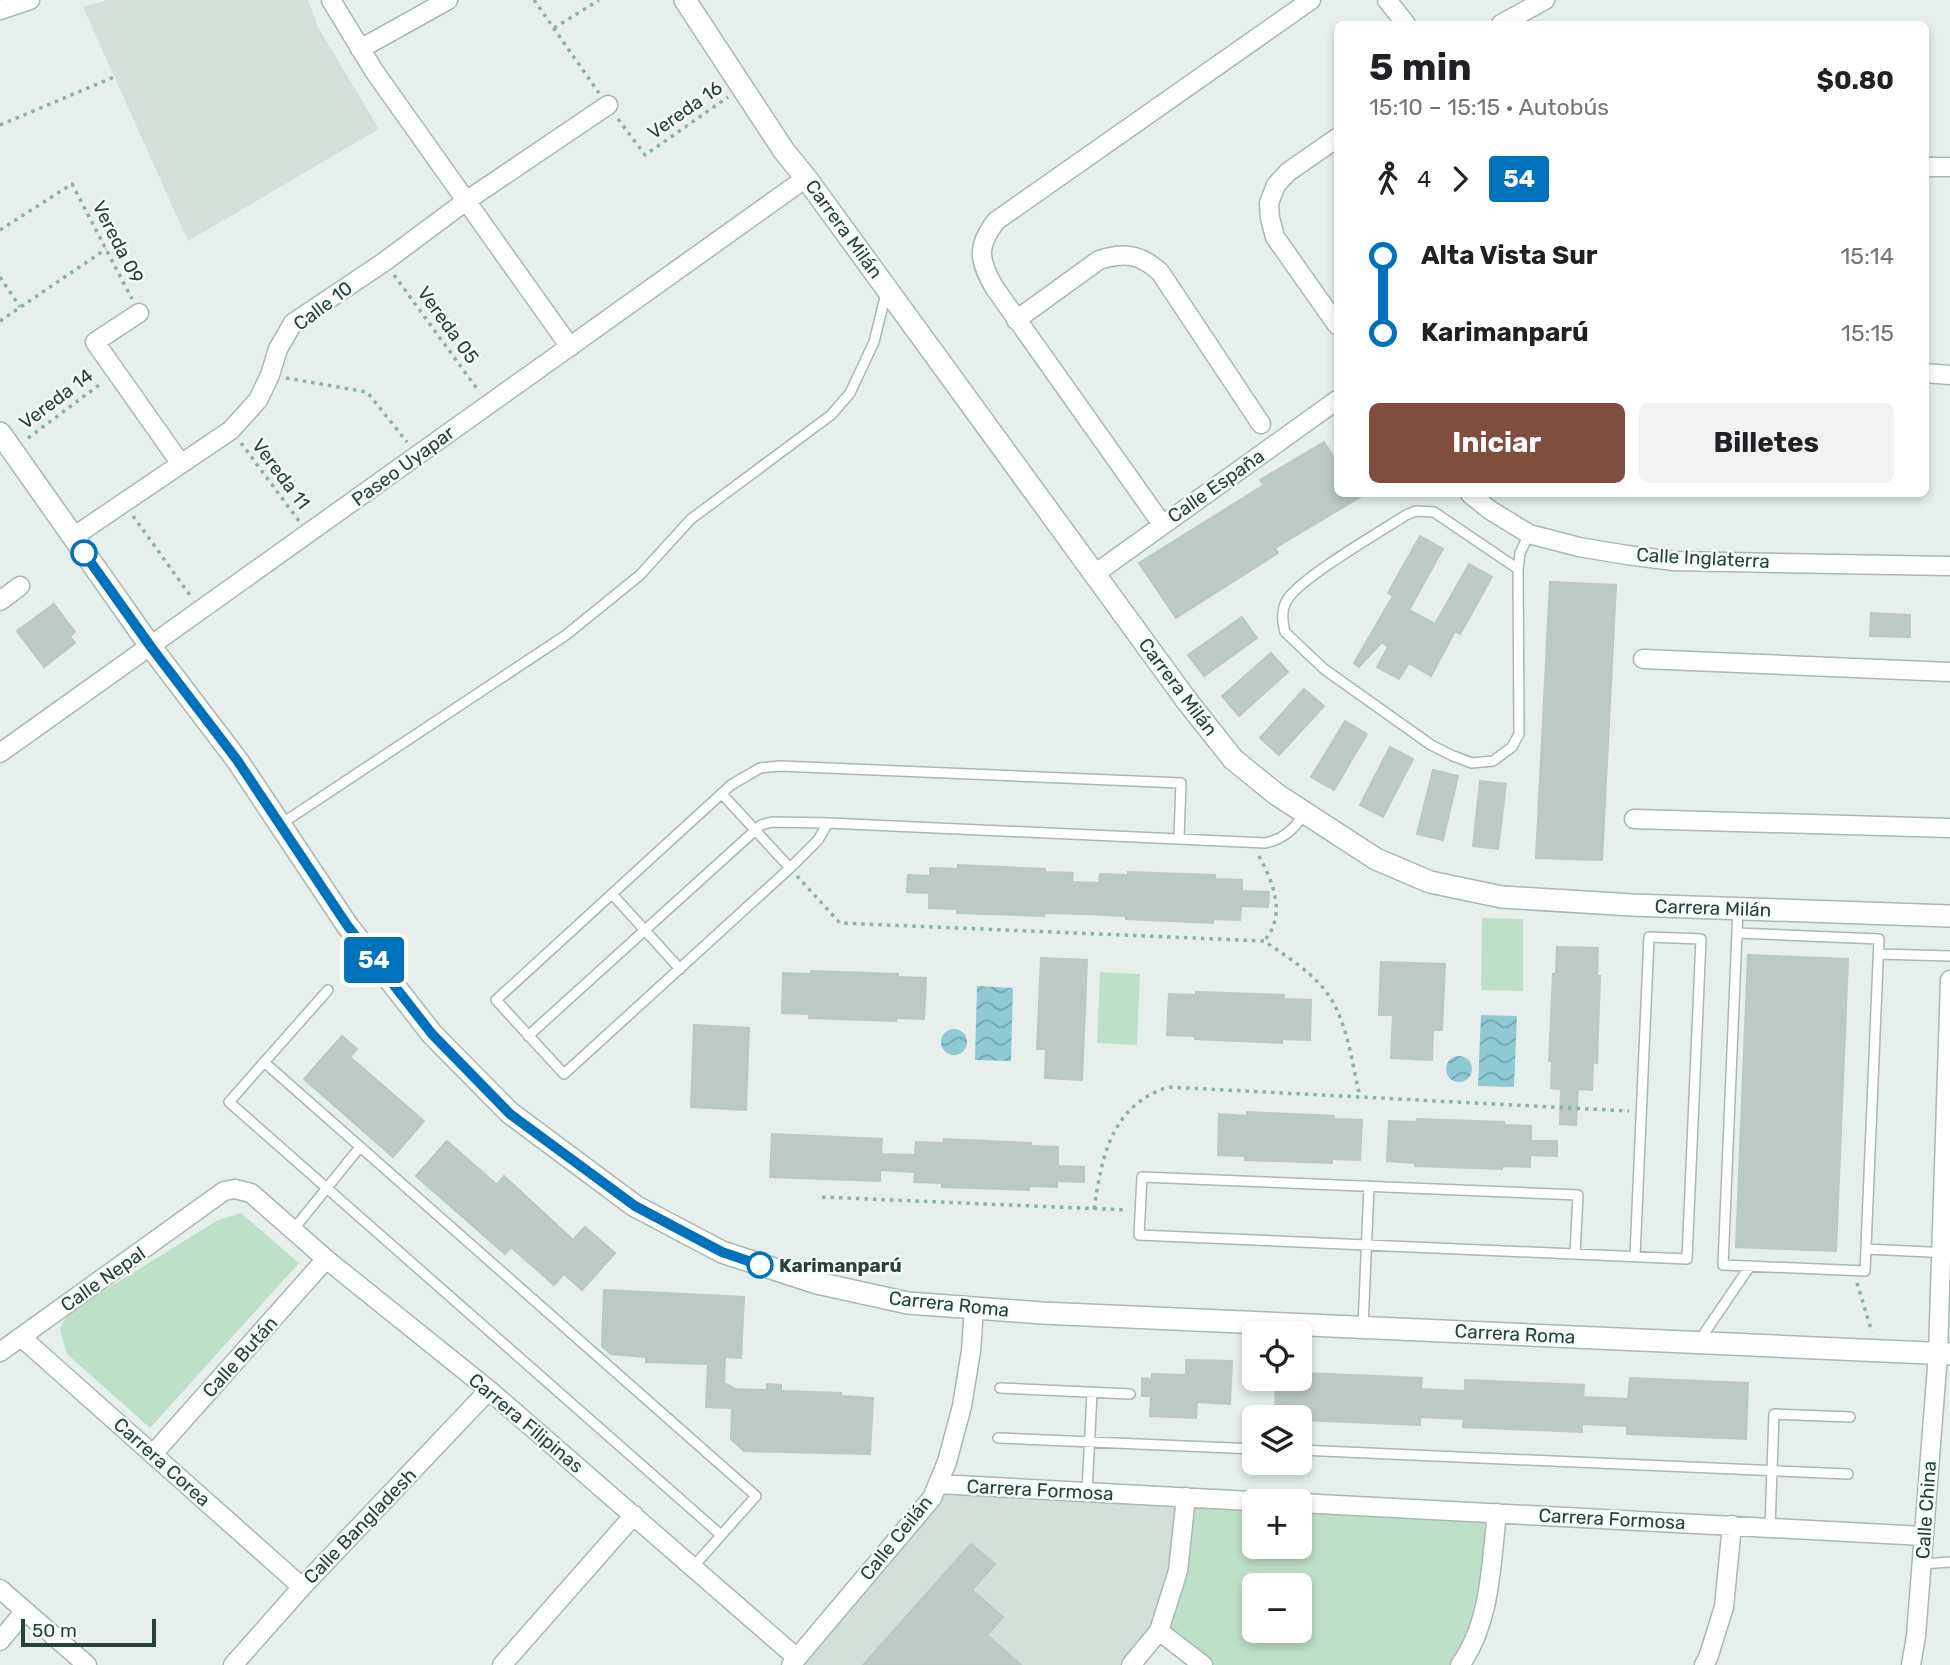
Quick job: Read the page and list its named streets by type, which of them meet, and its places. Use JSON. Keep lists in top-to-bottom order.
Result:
{
  "streets": {
    "street": [
      "Carrera Milán",
      "Calle 10",
      "Paseo Uyapar",
      "Calle España",
      "Calle Inglaterra",
      "Calle Nepal",
      "Carrera Roma",
      "Calle Bután",
      "Carrera Filipinas",
      "Carrera Corea",
      "Carrera Formosa",
      "Calle China",
      "Calle Bangladesh",
      "Calle Ceilán"
    ],
    "path": [
      "Vereda 16",
      "Vereda 09",
      "Vereda 05",
      "Vereda 14",
      "Vereda 11"
    ]
  },
  "crossings": [
    ["Vereda 16", "Carrera Milán"],
    ["Vereda 16", "Calle 10"],
    ["Carrera Milán", "Paseo Uyapar"],
    ["Carrera Milán", "Calle España"],
    ["Calle 10", "Vereda 05"],
    ["Calle 10", "Vereda 11"],
    ["Calle 10", "Carrera Roma"],
    ["Vereda 05", "Paseo Uyapar"],
    ["Vereda 14", "Carrera Roma"],
    ["Paseo Uyapar", "Vereda 11"],
    ["Paseo Uyapar", "Carrera Roma"],
    ["Calle Nepal", "Carrera Filipinas"],
    ["Calle Nepal", "Carrera Corea"],
    ["Carrera Roma", "Calle China"],
    ["Carrera Roma", "Calle Ceilán"],
    ["Calle Bután", "Carrera Filipinas"],
    ["Calle Bután", "Carrera Corea"],
    ["Carrera Filipinas", "Calle Bangladesh"],
    ["Carrera Filipinas", "Calle Ceilán"],
    ["Carrera Corea", "Calle Bangladesh"],
    ["Carrera Formosa", "Calle China"],
    ["Carrera Formosa", "Calle Ceilán"]
  ],
  "places": ["Karimanparú"],
  "lines": ["bus line 54"],
  "scale_bar": "50 m",
  "page": {
    "on_map": "54",
    "heading": ["5 min", "15:10 – 15:15 · Autobús", "$0.80"],
    "legs": ["4", "54"],
    "list": [
      {
        "name": "Alta Vista Sur",
        "value": "15:14"
      },
      {
        "name": "Karimanparú",
        "value": "15:15"
      }
    ],
    "buttons": ["Iniciar", "Billetes"],
    "map_buttons": ["+", "−"],
    "scale": "50 m"
  }
}
